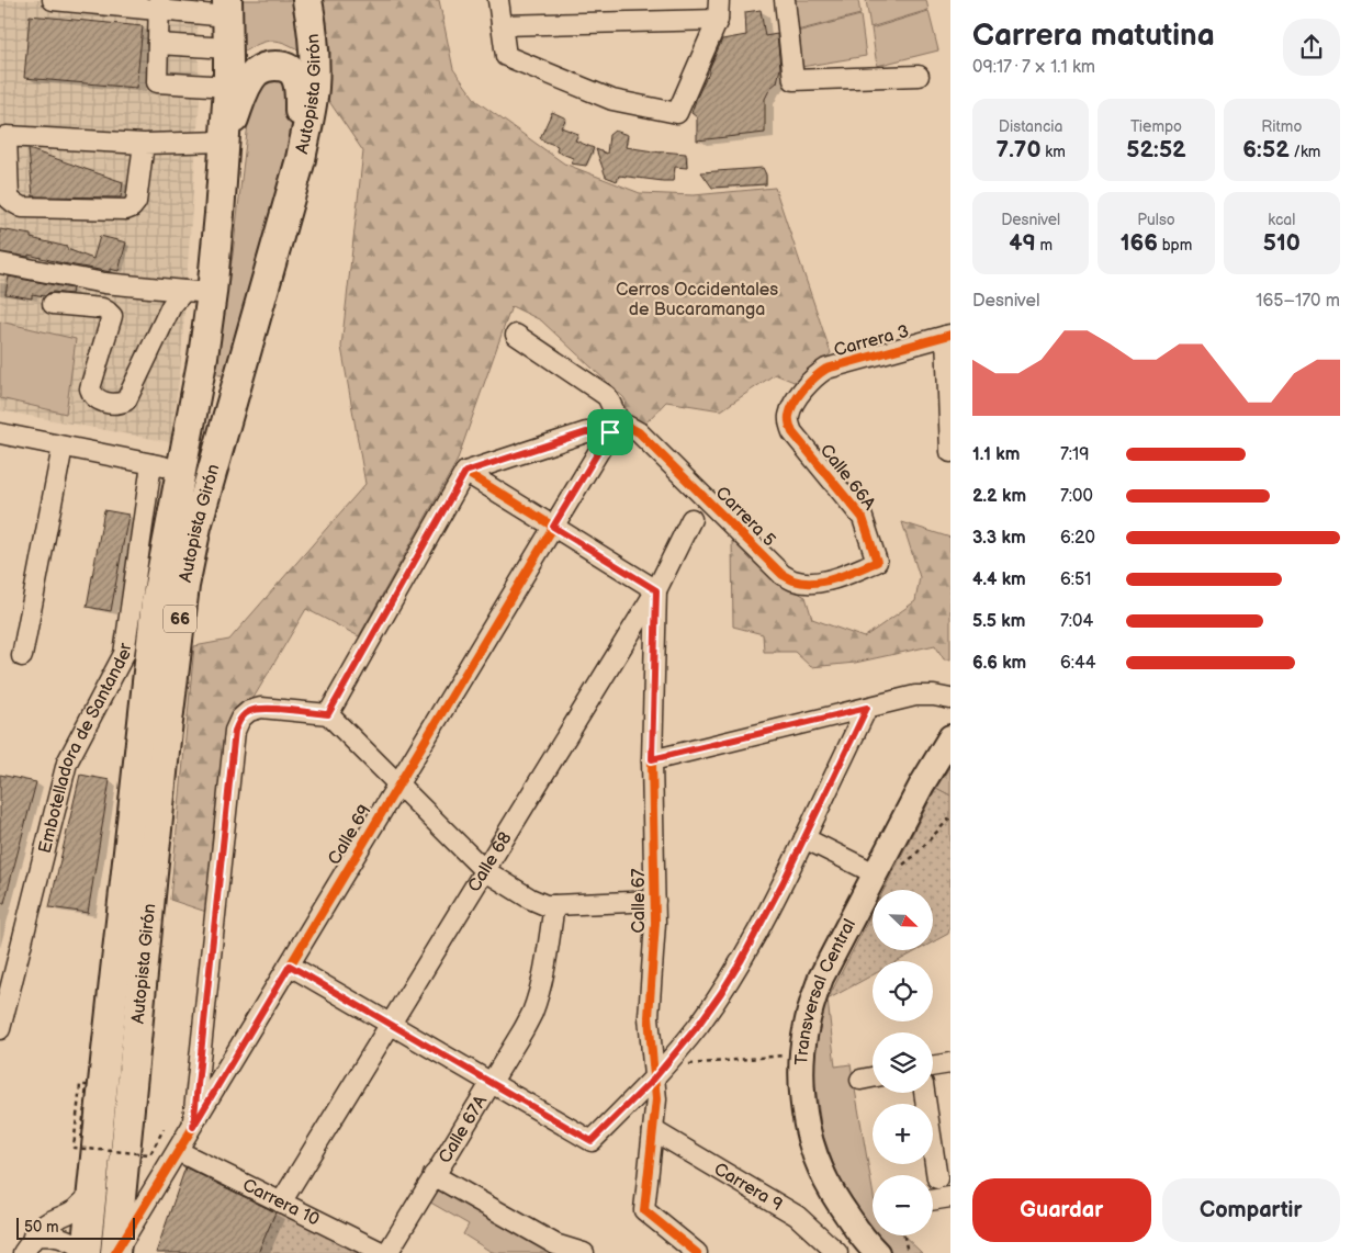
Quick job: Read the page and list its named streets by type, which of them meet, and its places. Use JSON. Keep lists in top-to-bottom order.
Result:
{
  "streets": {
    "highway": ["Autopista Girón", "66"],
    "main road": ["Transversal Central"],
    "street": [
      "Carrera 3",
      "Calle 66A",
      "Carrera 5",
      "Embotelladora de Santander",
      "Calle 69",
      "Calle 68",
      "Calle 67",
      "Calle 67A",
      "Carrera 9",
      "Carrera 10"
    ]
  },
  "crossings": [
    ["Autopista Girón", "Calle 69"],
    ["Carrera 3", "Calle 66A"],
    ["Calle 66A", "Carrera 5"],
    ["Carrera 5", "Calle 69"],
    ["Calle 69", "Carrera 10"],
    ["Calle 68", "Calle 67"],
    ["Calle 68", "Carrera 10"],
    ["Calle 67", "Carrera 9"],
    ["Calle 67A", "Carrera 10"]
  ],
  "parks": ["Cerros Occidentales de Bucaramanga"],
  "scale_bar": "50 m",
  "north": "bottom right",
  "page": {
    "heading": ["Carrera matutina", "09:17 · 7 × 1.1 km"],
    "stats": [
      ["Distancia", "7.70 km"],
      ["Tiempo", "52:52"],
      ["Ritmo", "6:52 /km"],
      ["Desnivel", "49 m"],
      ["Pulso", "166 bpm"],
      ["kcal", "510"]
    ],
    "chart": ["Desnivel", "165–170 m"],
    "list": [
      {
        "name": "1.1 km",
        "note": "7:19"
      },
      {
        "name": "2.2 km",
        "note": "7:00"
      },
      {
        "name": "3.3 km",
        "note": "6:20"
      },
      {
        "name": "4.4 km",
        "note": "6:51"
      },
      {
        "name": "5.5 km",
        "note": "7:04"
      },
      {
        "name": "6.6 km",
        "note": "6:44"
      }
    ],
    "map_buttons": ["+", "−"],
    "buttons": ["Guardar", "Compartir"],
    "scale": "50 m"
  }
}
